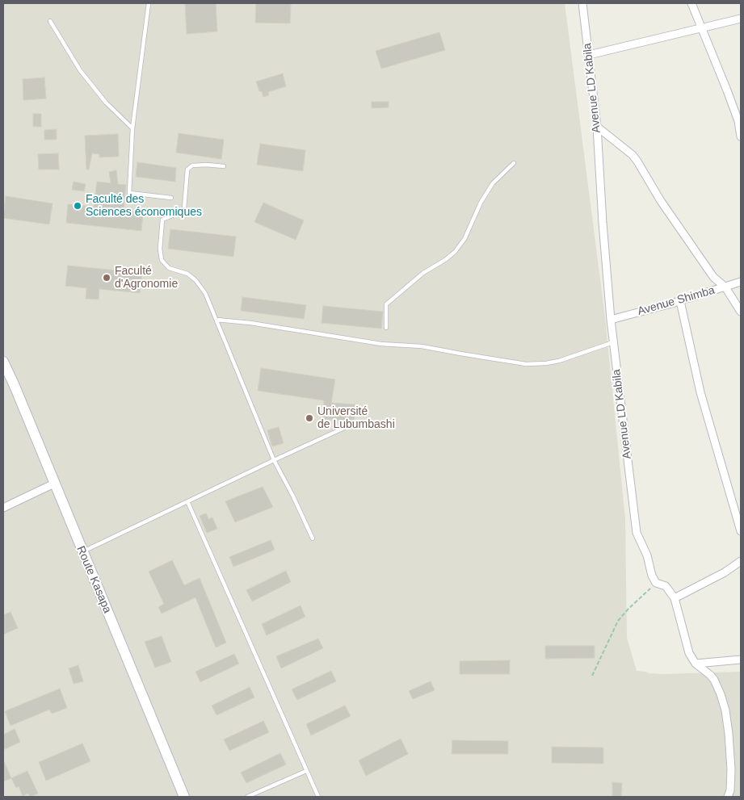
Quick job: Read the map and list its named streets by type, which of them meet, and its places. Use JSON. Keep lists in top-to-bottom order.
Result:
{
  "streets": {
    "main road": ["Route Kasapa"],
    "street": ["Avenue LD Kabila", "Avenue Shimba"]
  },
  "crossings": [
    ["Avenue LD Kabila", "Avenue Shimba"]
  ],
  "places": ["Faculté des Sciences économiques", "Faculté d'Agronomie", "Université de Lubumbashi"]
}
